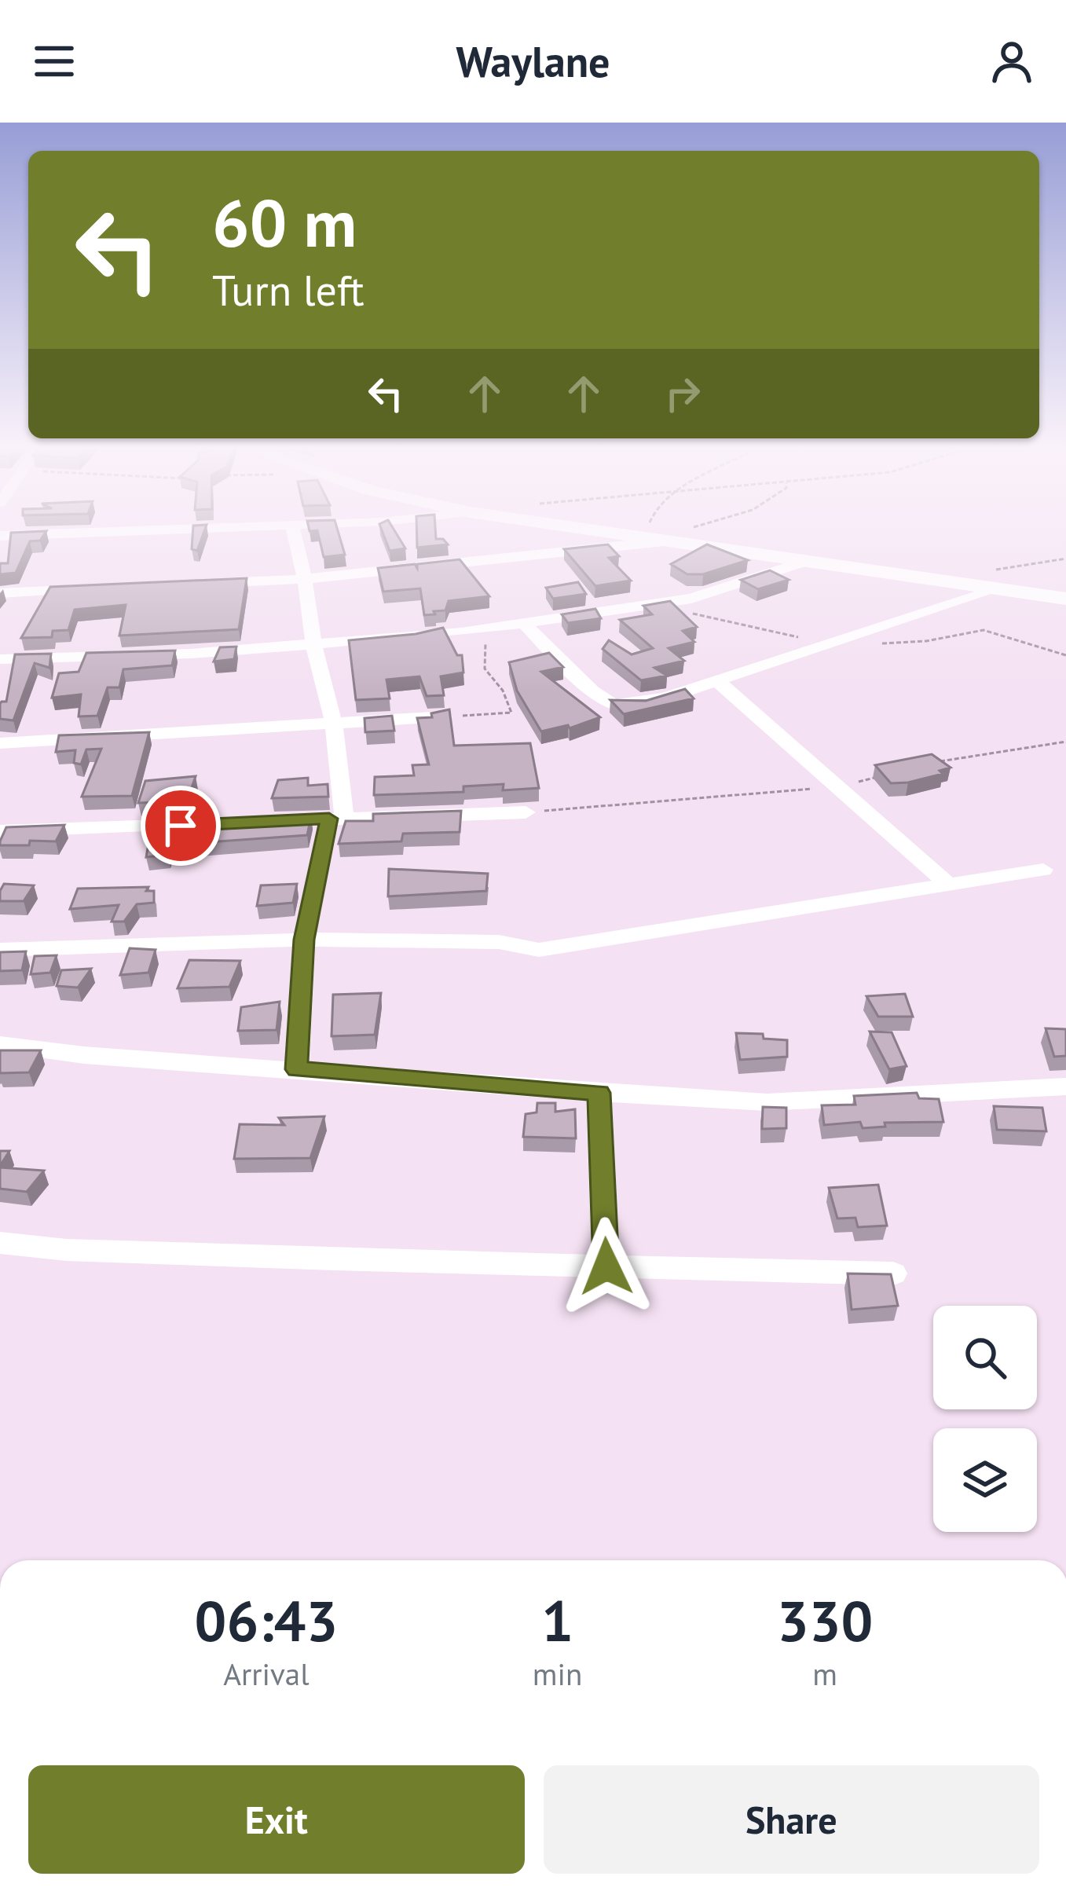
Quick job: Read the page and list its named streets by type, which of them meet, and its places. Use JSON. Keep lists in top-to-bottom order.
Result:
{
  "page": {
    "header": "Waylane",
    "turn": ["60 m", "Turn left"],
    "eta": [
      "06:43",
      "Arrival",
      "1",
      "min",
      "330",
      "m"
    ],
    "buttons": ["Exit", "Share"]
  }
}
